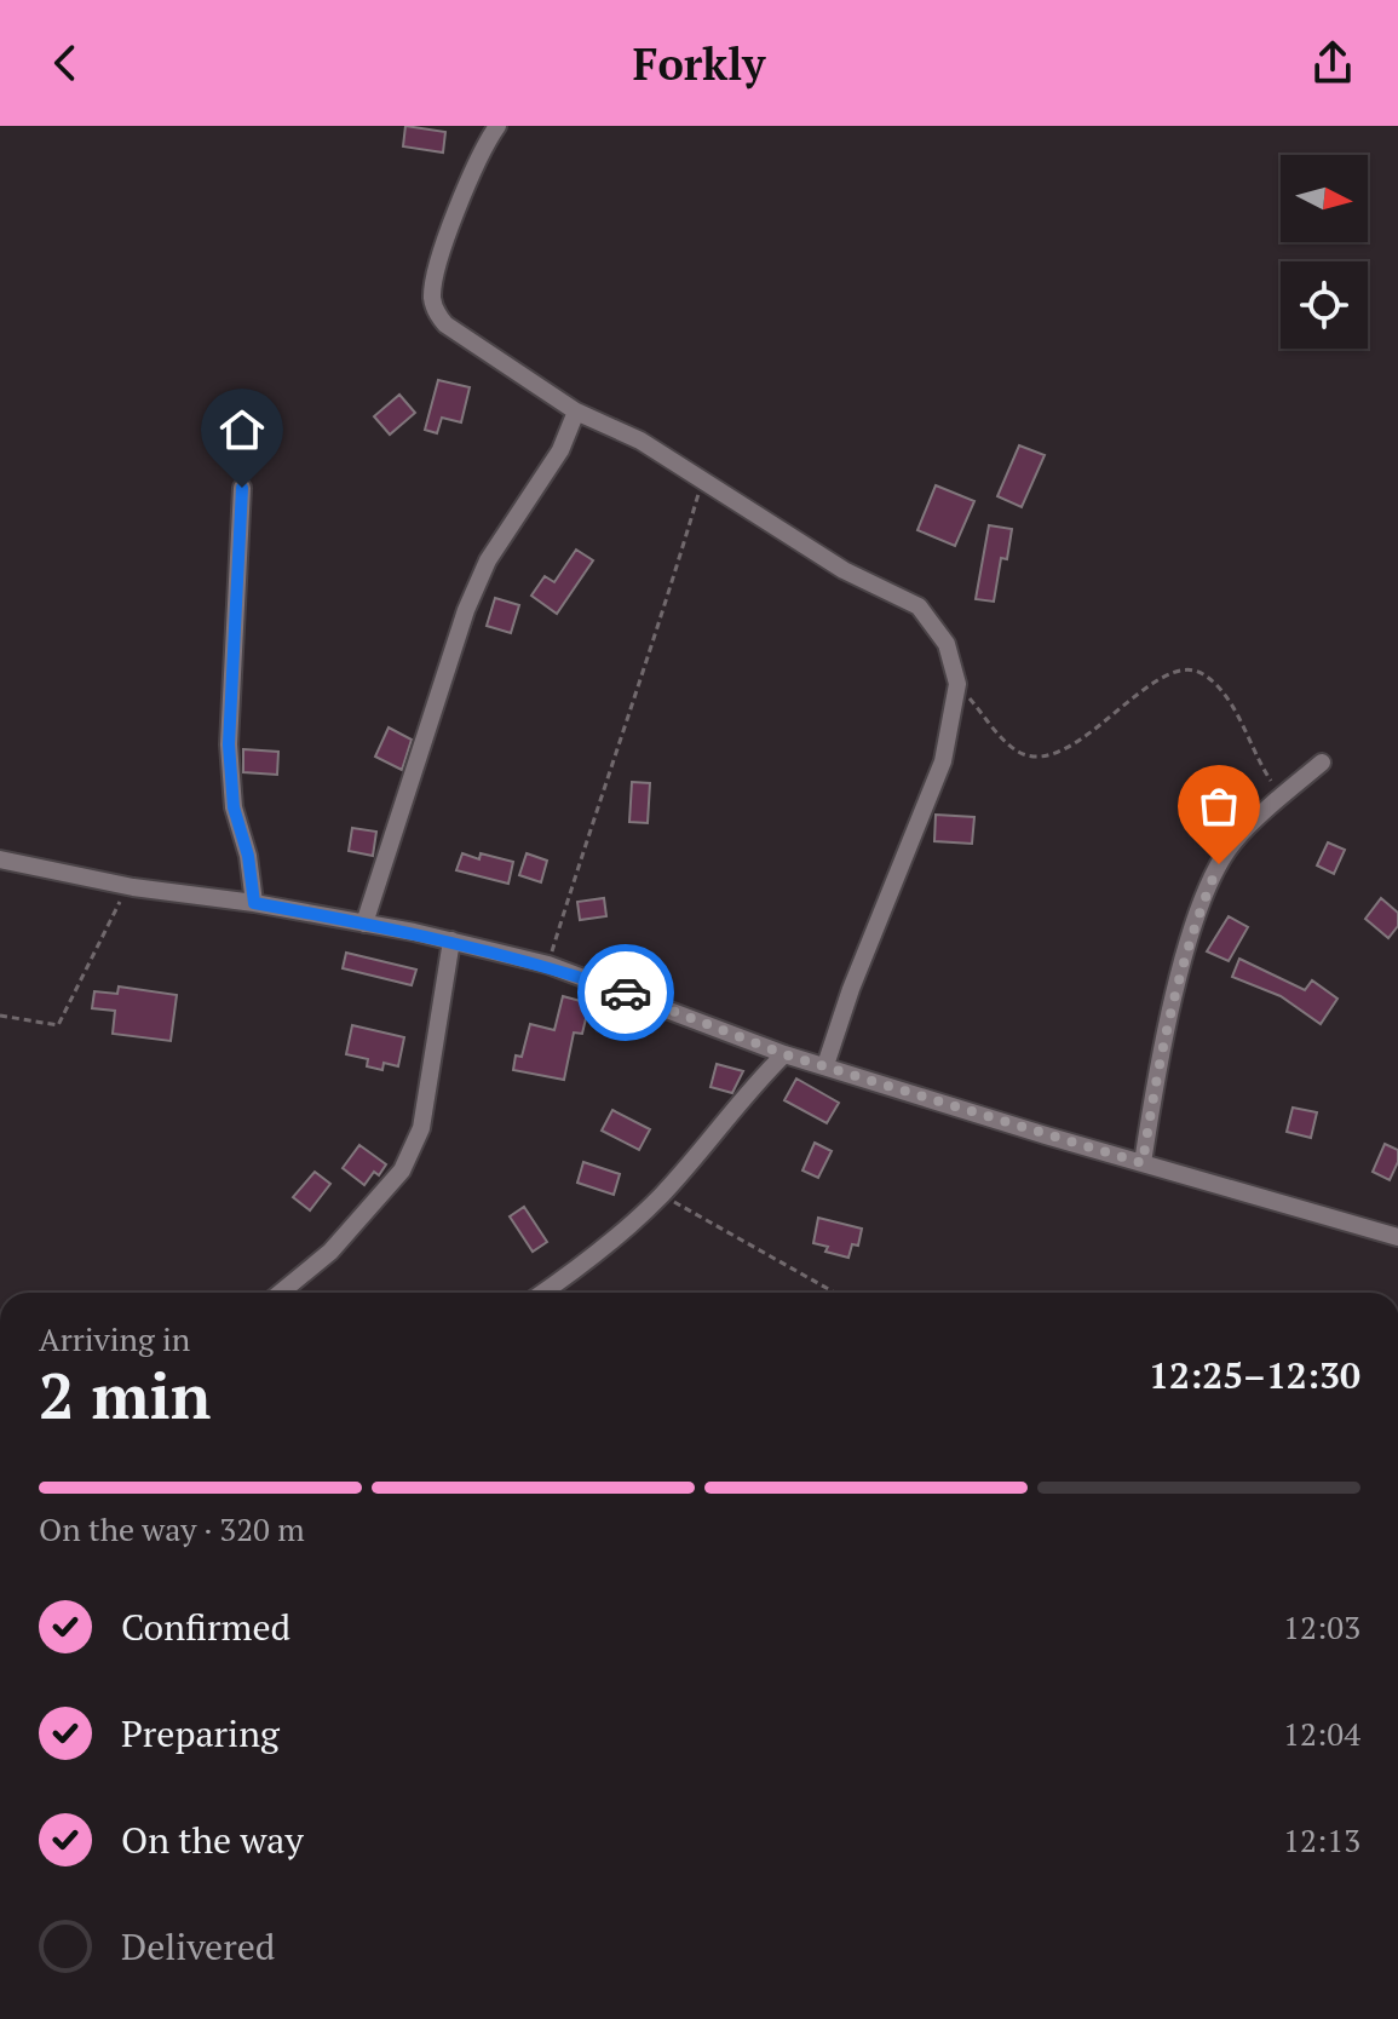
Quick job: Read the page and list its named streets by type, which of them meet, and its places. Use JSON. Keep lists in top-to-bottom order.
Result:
{
  "north": "right",
  "page": {
    "header": "Forkly",
    "heading": ["2 min", "Arriving in", "12:25–12:30"],
    "bar": "On the way · 320 m",
    "list": [
      ["Confirmed", "12:03"],
      ["Preparing", "12:04"],
      ["On the way", "12:13"],
      "Delivered"
    ]
  }
}
